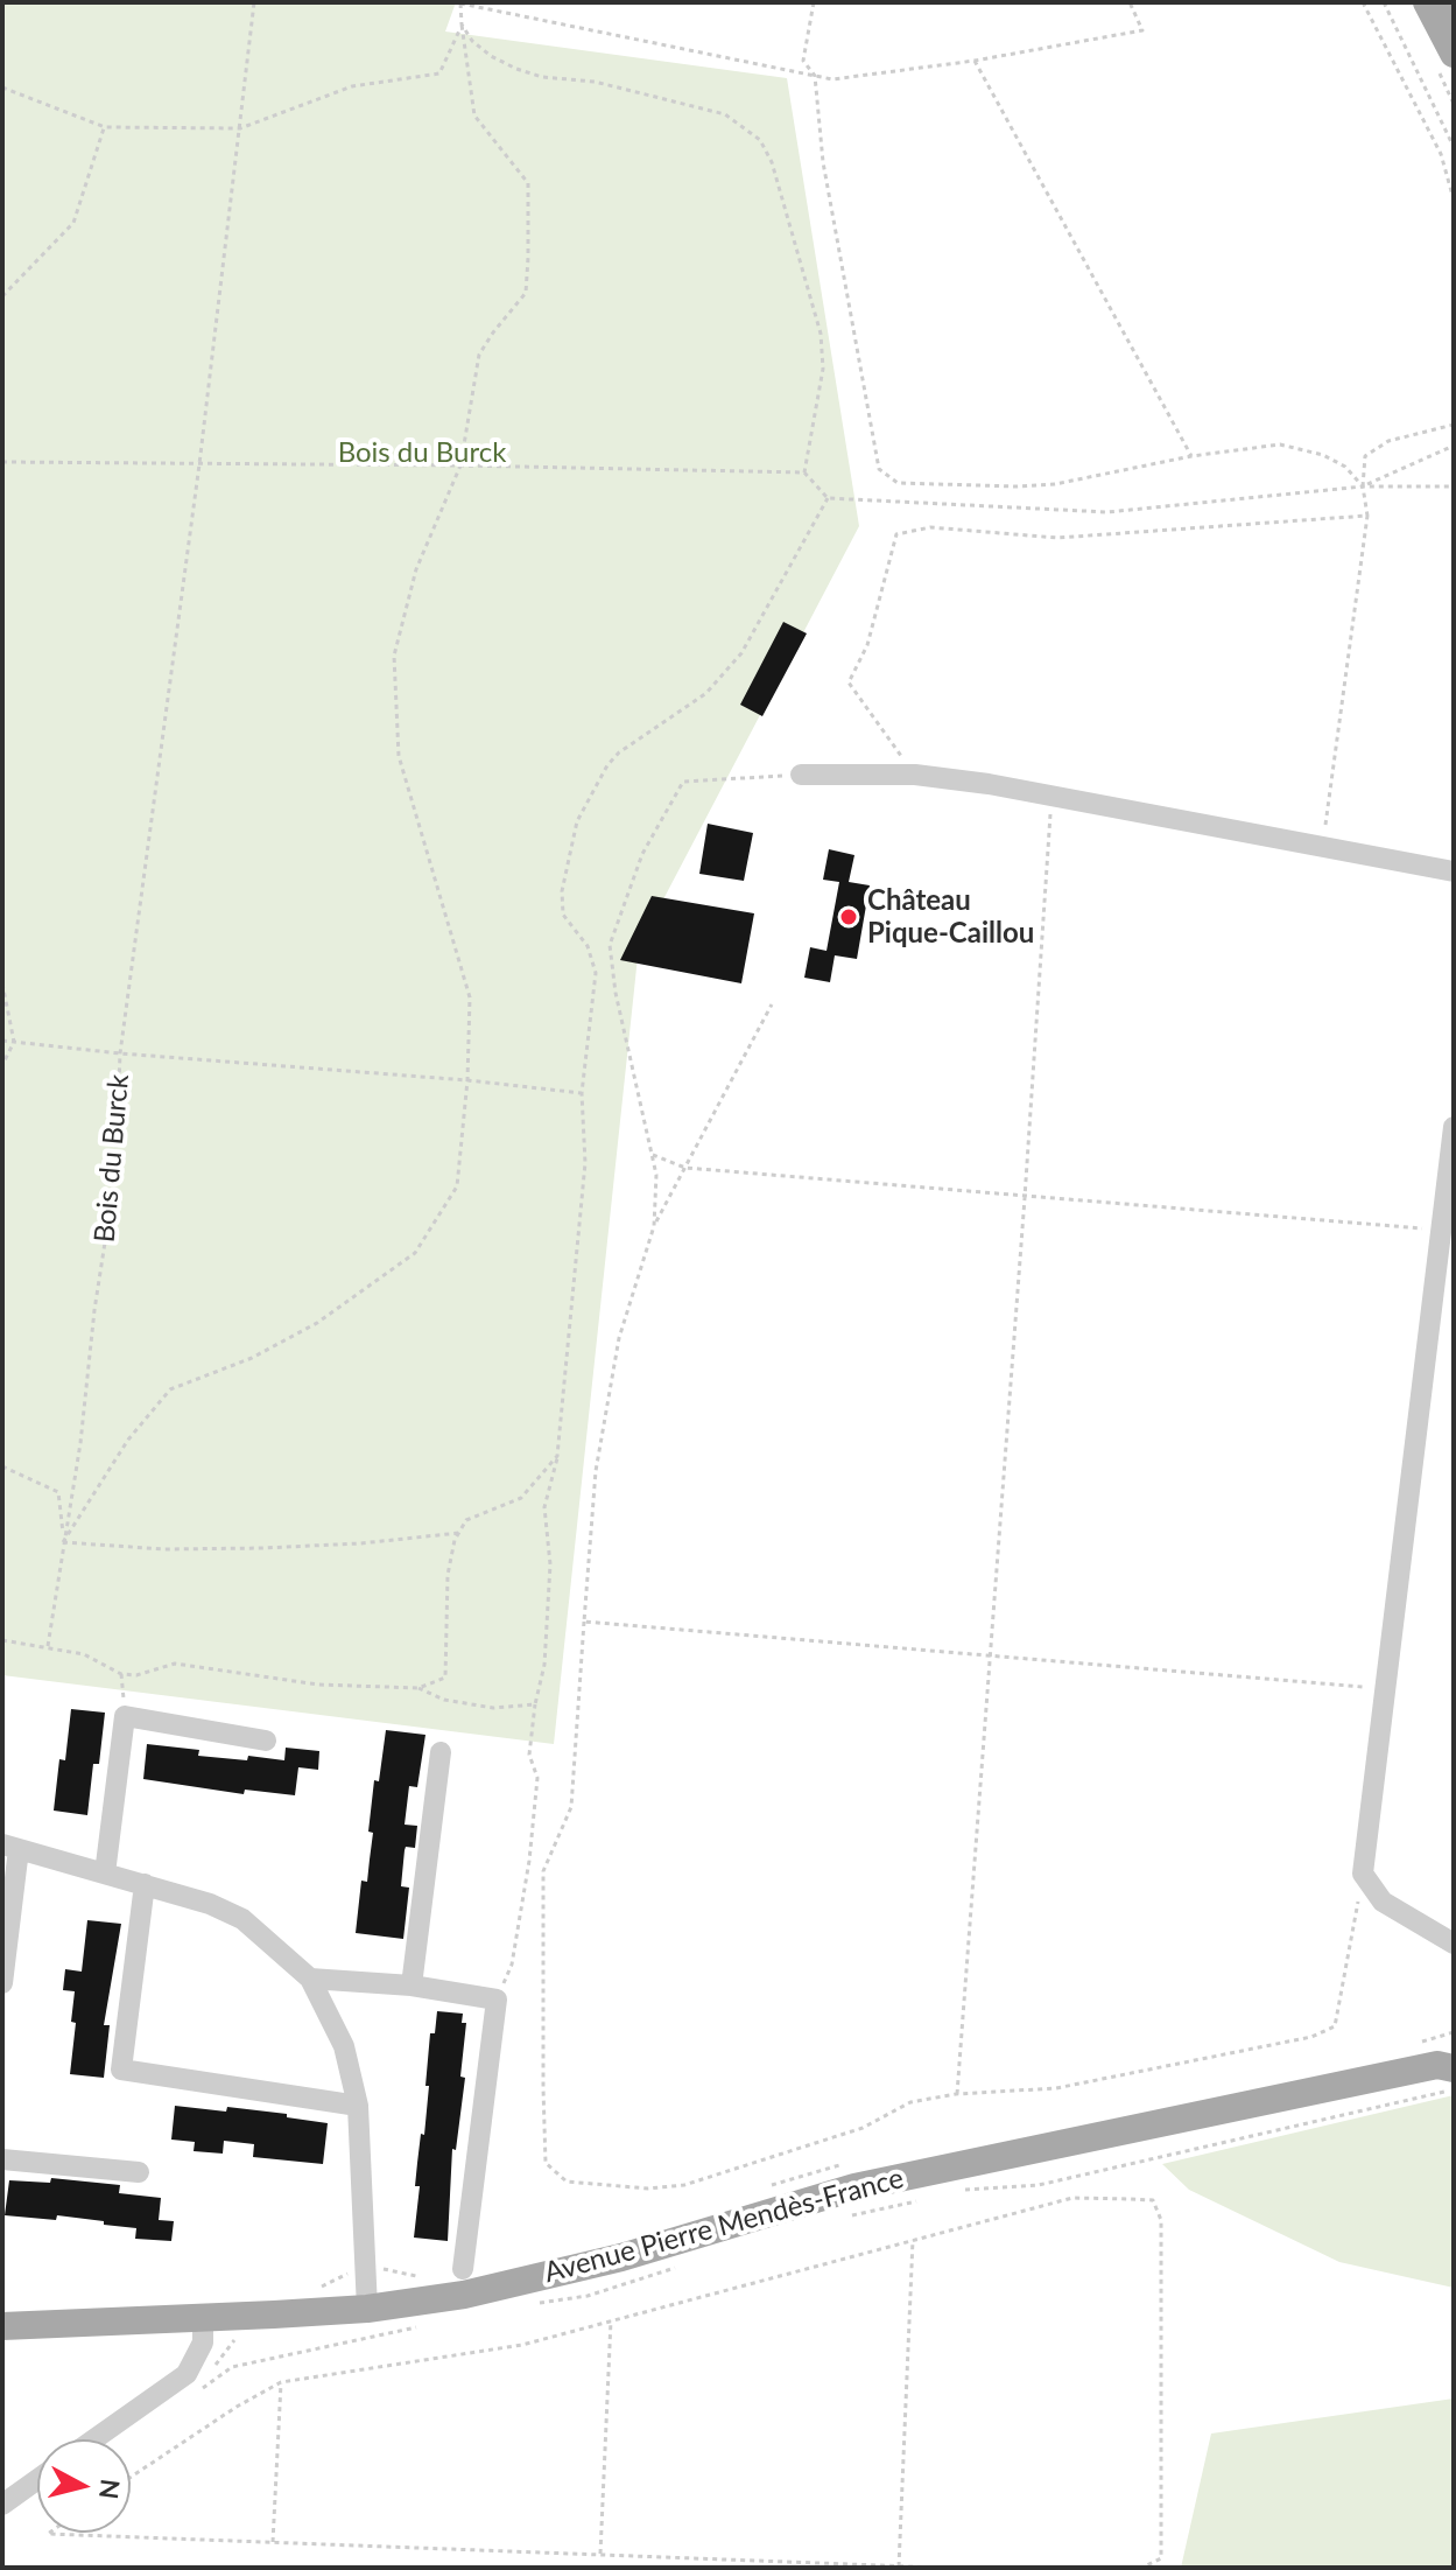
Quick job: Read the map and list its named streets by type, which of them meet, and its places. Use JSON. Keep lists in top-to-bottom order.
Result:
{
  "streets": {
    "main road": ["Avenue Pierre Mendès-France"],
    "path": ["Bois du Burck"]
  },
  "parks": ["Bois du Burck"],
  "places": ["Château Pique-Caillou"],
  "north": "right"
}
